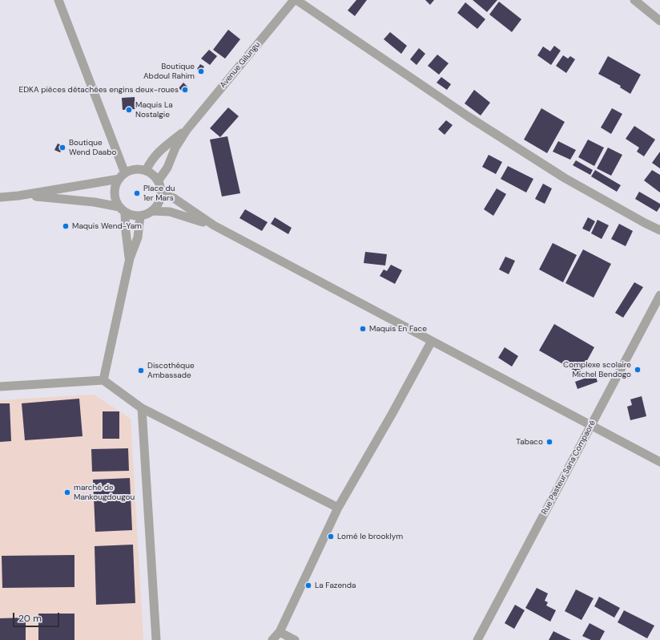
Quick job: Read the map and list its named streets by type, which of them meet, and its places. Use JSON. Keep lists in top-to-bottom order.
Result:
{
  "streets": {
    "street": ["Avenue Gilungu", "Rue Pasteur Sana Compaoré"]
  },
  "places": [
    "Boutique Abdoul Rahim",
    "EDKA pièces détachées engins deux-roues",
    "Maquis La Nostalgie",
    "Boutique Wend Daabo",
    "Place du 1er Mars",
    "Maquis Wend-Yam",
    "Maquis En Face",
    "Complexe scolaire Michel Bendogo",
    "Discothéque Ambassade",
    "Tabaco",
    "marché de Mankougdougou",
    "Lomé le brooklym",
    "La Fazenda"
  ],
  "scale_bar": "20 m"
}
